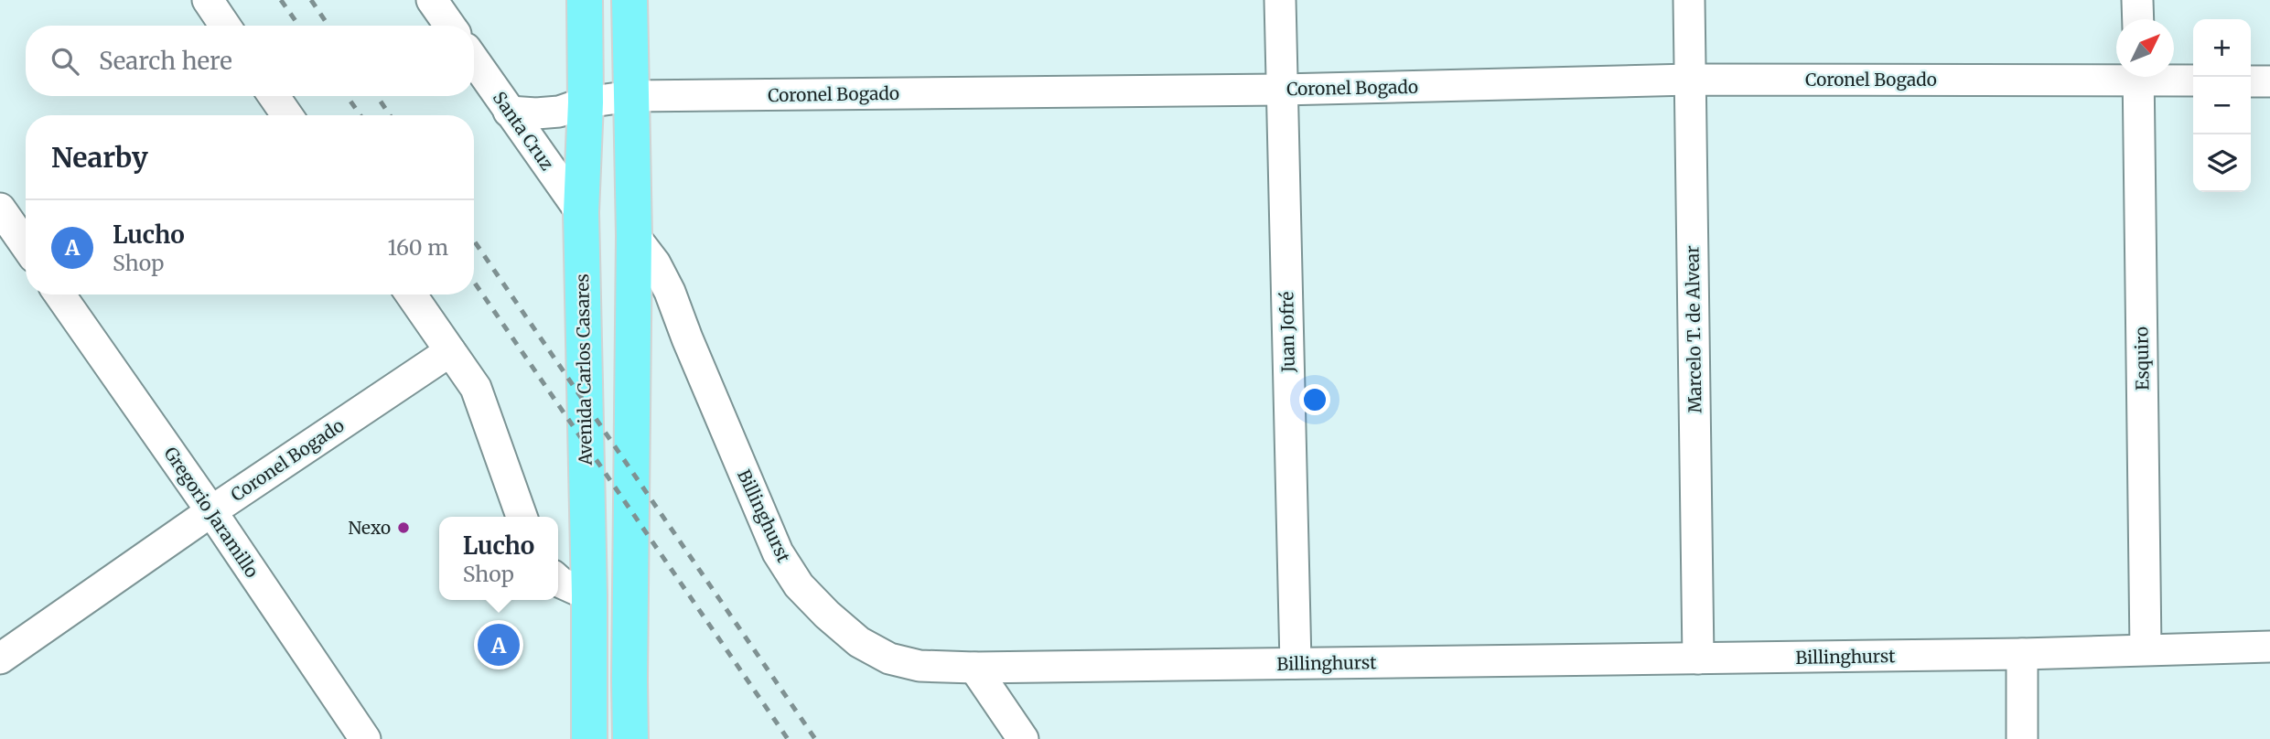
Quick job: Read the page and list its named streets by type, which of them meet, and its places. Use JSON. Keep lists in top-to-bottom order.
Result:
{
  "streets": {
    "main road": ["Avenida Carlos Casares"],
    "street": [
      "Coronel Bogado",
      "Santa Cruz",
      "Marcelo T. de Alvear",
      "Juan Jofré",
      "Esquiro",
      "Gregorio Jaramillo",
      "Billinghurst"
    ]
  },
  "crossings": [
    ["Coronel Bogado", "Santa Cruz"],
    ["Coronel Bogado", "Marcelo T. de Alvear"],
    ["Coronel Bogado", "Juan Jofré"],
    ["Coronel Bogado", "Avenida Carlos Casares"],
    ["Coronel Bogado", "Gregorio Jaramillo"],
    ["Santa Cruz", "Avenida Carlos Casares"],
    ["Marcelo T. de Alvear", "Billinghurst"],
    ["Juan Jofré", "Billinghurst"],
    ["Esquiro", "Billinghurst"]
  ],
  "places": ["Nexo"],
  "north": "top right",
  "page": {
    "map_buttons": ["+", "−"],
    "search": "Search here",
    "heading": "Nearby",
    "list": [
      {
        "mark": "A",
        "name": "Lucho",
        "note": "Shop",
        "value": "160 m"
      }
    ],
    "popup": ["Lucho", "Shop"],
    "pins": "A"
  }
}
